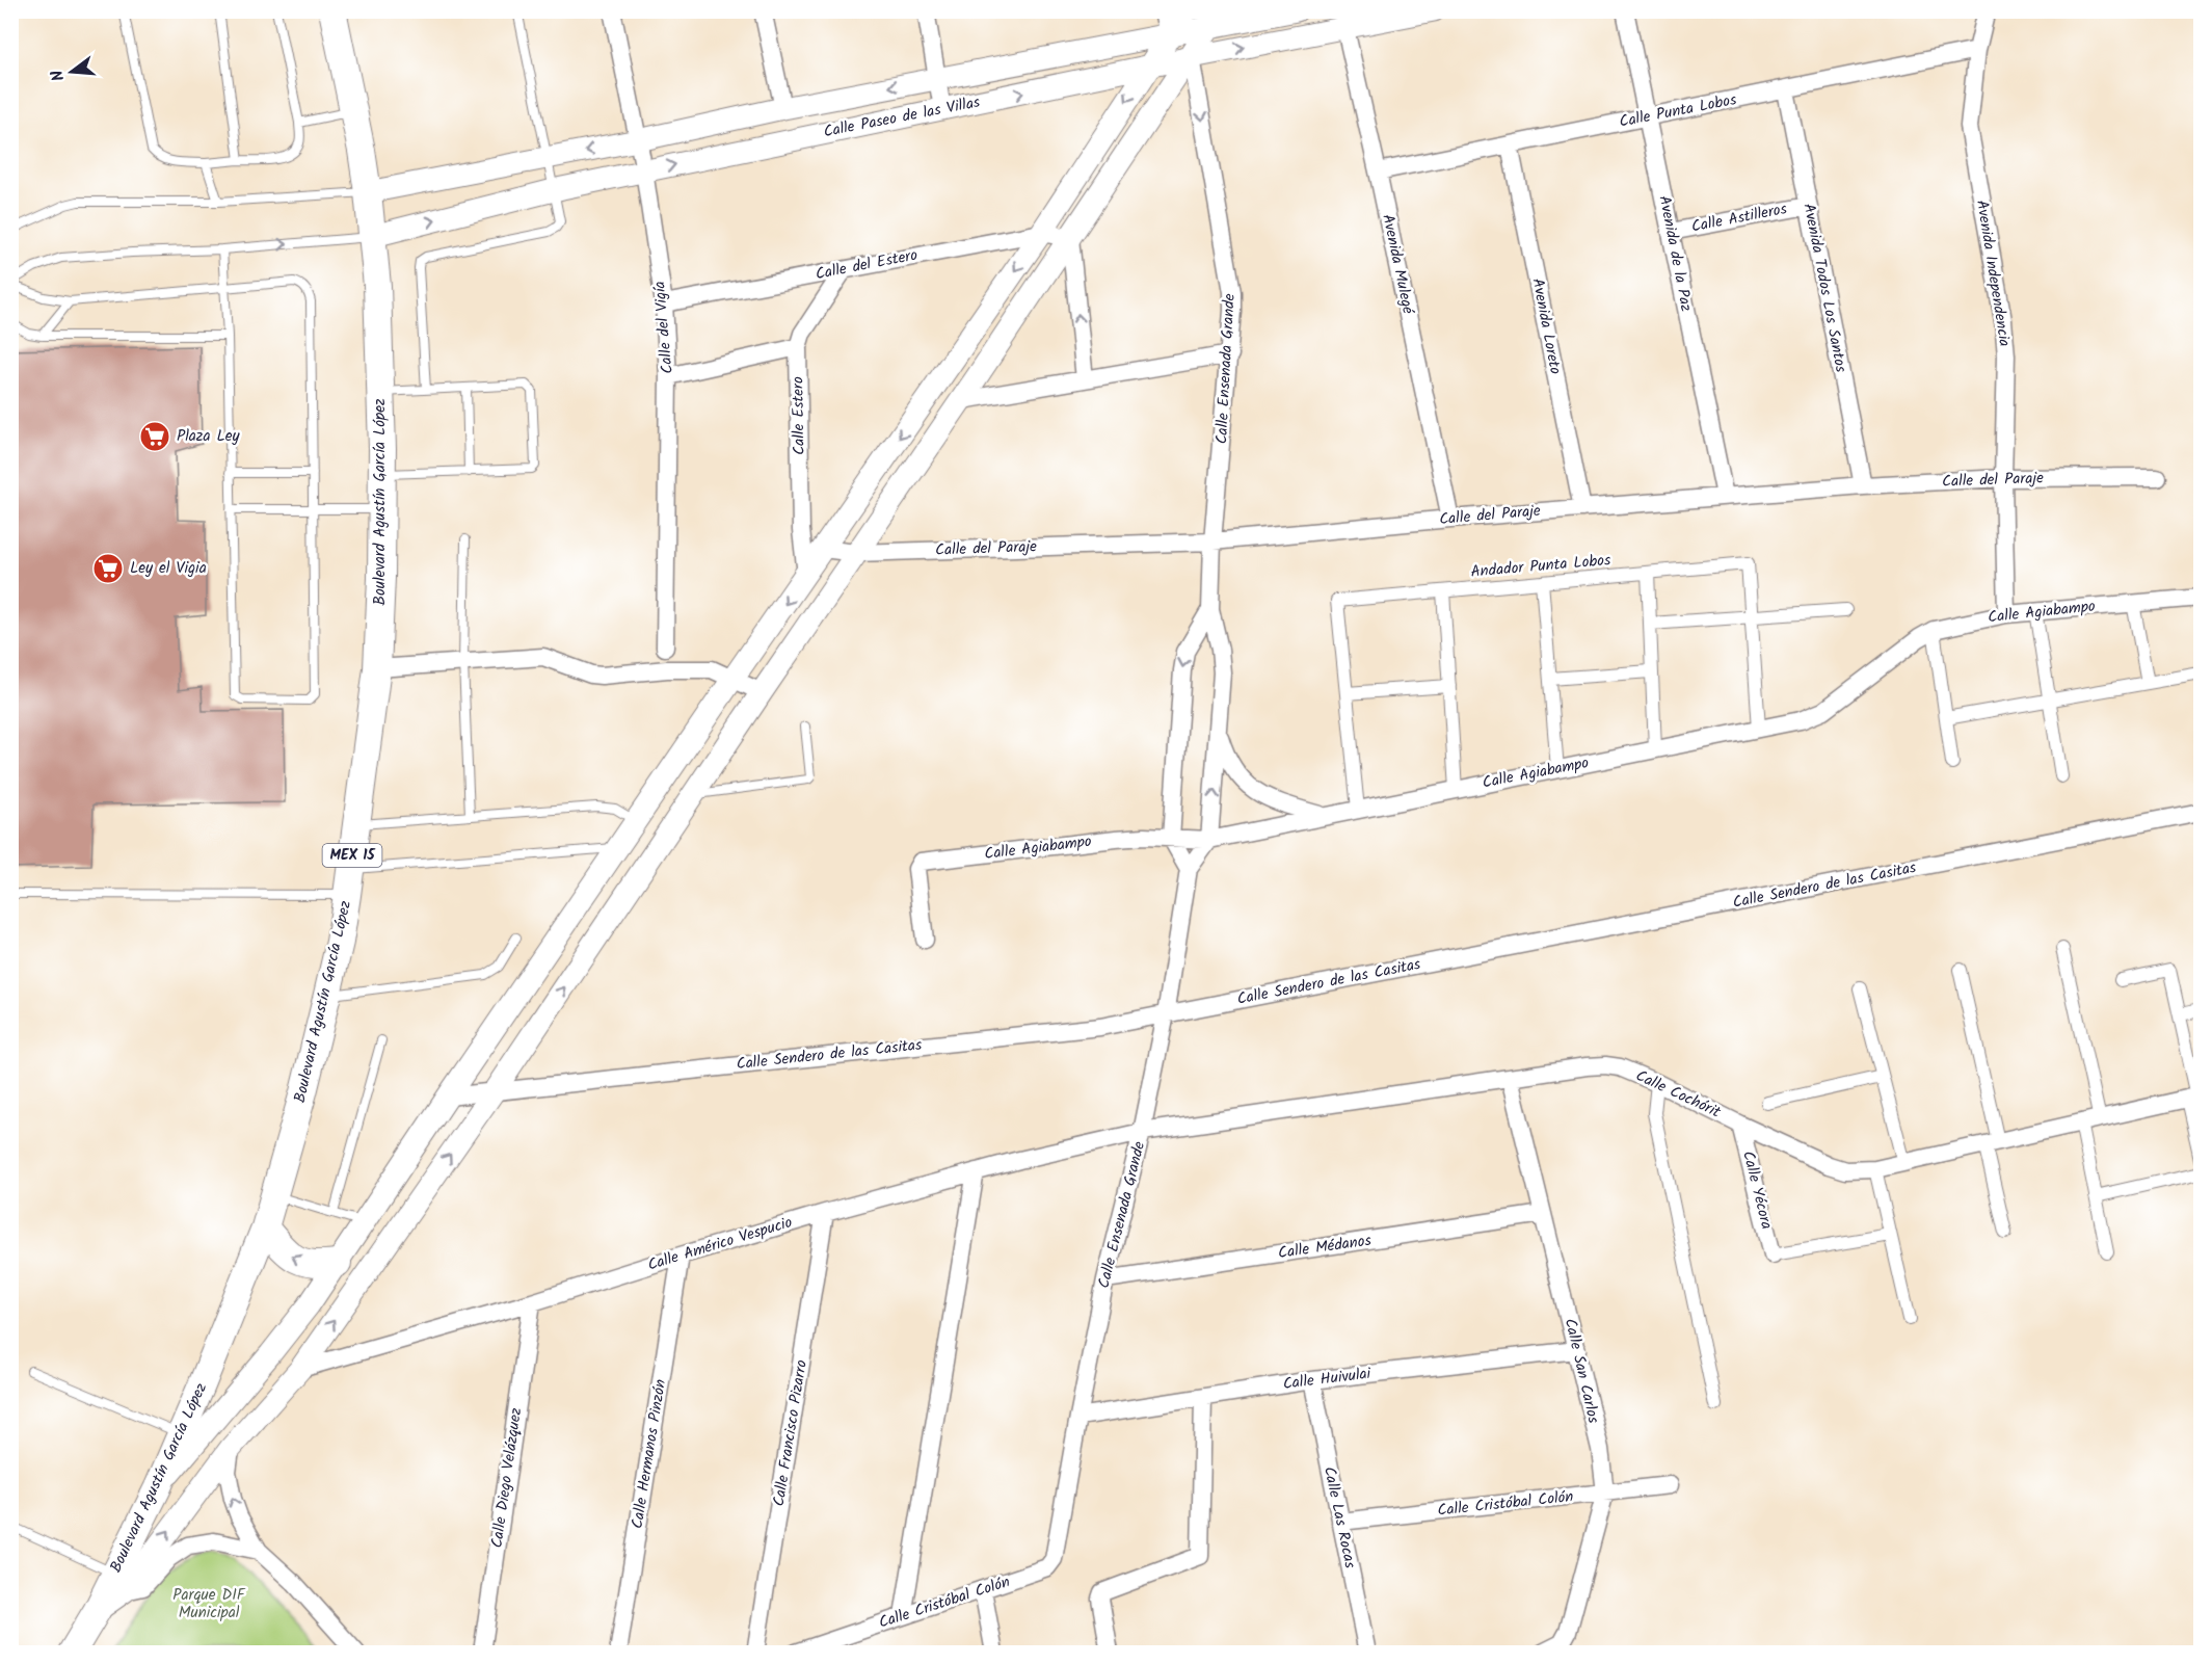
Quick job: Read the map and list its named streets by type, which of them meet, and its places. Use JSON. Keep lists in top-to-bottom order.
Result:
{
  "streets": {
    "main road": ["Boulevard Agustín García López", "MEX 15"],
    "street": [
      "Calle Punta Lobos",
      "Calle Paseo de las Villas",
      "Calle Astilleros",
      "Avenida de la Paz",
      "Avenida Mulegé",
      "Calle del Estero",
      "Avenida Independencia",
      "Avenida Todos Los Santos",
      "Avenida Loreto",
      "Calle del Vigía",
      "Calle Ensenada Grande",
      "Calle Estero",
      "Calle del Paraje",
      "Andador Punta Lobos",
      "Calle Agiabampo",
      "Calle Sendero de las Casitas",
      "Calle Cochórit",
      "Calle Yécora",
      "Calle Américo Vespucio",
      "Calle Médanos",
      "Calle San Carlos",
      "Calle Huivulai",
      "Calle Francisco Pizarro",
      "Calle Hermanos Pinzón",
      "Calle Diego Velázquez",
      "Calle Cristóbal Colón",
      "Calle Las Rocas"
    ]
  },
  "crossings": [
    ["Calle Punta Lobos", "Avenida de la Paz"],
    ["Calle Punta Lobos", "Avenida Mulegé"],
    ["Calle Punta Lobos", "Avenida Independencia"],
    ["Calle Punta Lobos", "Avenida Todos Los Santos"],
    ["Calle Punta Lobos", "Avenida Loreto"],
    ["Calle Paseo de las Villas", "Avenida Mulegé"],
    ["Calle Paseo de las Villas", "Calle del Vigía"],
    ["Calle Paseo de las Villas", "Calle Ensenada Grande"],
    ["Calle Paseo de las Villas", "Boulevard Agustín García López"],
    ["Calle Astilleros", "Avenida de la Paz"],
    ["Calle Astilleros", "Avenida Todos Los Santos"],
    ["Avenida de la Paz", "Calle del Paraje"],
    ["Avenida Mulegé", "Calle del Paraje"],
    ["Calle del Estero", "Calle del Vigía"],
    ["Calle del Estero", "Calle Estero"],
    ["Avenida Independencia", "Calle del Paraje"],
    ["Avenida Independencia", "Calle Agiabampo"],
    ["Avenida Todos Los Santos", "Calle del Paraje"],
    ["Avenida Loreto", "Calle del Paraje"],
    ["Calle Ensenada Grande", "Calle del Paraje"],
    ["Calle Ensenada Grande", "Calle Agiabampo"],
    ["Calle Ensenada Grande", "Calle Sendero de las Casitas"],
    ["Calle Ensenada Grande", "Calle Cochórit"],
    ["Calle Ensenada Grande", "Calle Américo Vespucio"],
    ["Calle Ensenada Grande", "Calle Médanos"],
    ["Calle Ensenada Grande", "Calle Huivulai"],
    ["Calle Ensenada Grande", "Calle Cristóbal Colón"],
    ["Calle Cochórit", "Calle Yécora"],
    ["Calle Cochórit", "Calle Américo Vespucio"],
    ["Calle Cochórit", "Calle San Carlos"],
    ["Calle Américo Vespucio", "Calle Francisco Pizarro"],
    ["Calle Américo Vespucio", "Calle Hermanos Pinzón"],
    ["Calle Américo Vespucio", "Calle Diego Velázquez"],
    ["Calle Médanos", "Calle San Carlos"],
    ["Calle San Carlos", "Calle Huivulai"],
    ["Calle San Carlos", "Calle Cristóbal Colón"],
    ["Calle Huivulai", "Calle Las Rocas"],
    ["Calle Cristóbal Colón", "Calle Las Rocas"]
  ],
  "parks": ["Parque DIF Municipal"],
  "places": {
    "supermarket": ["Plaza Ley", "Ley el Vigia"]
  },
  "north": "left"
}
